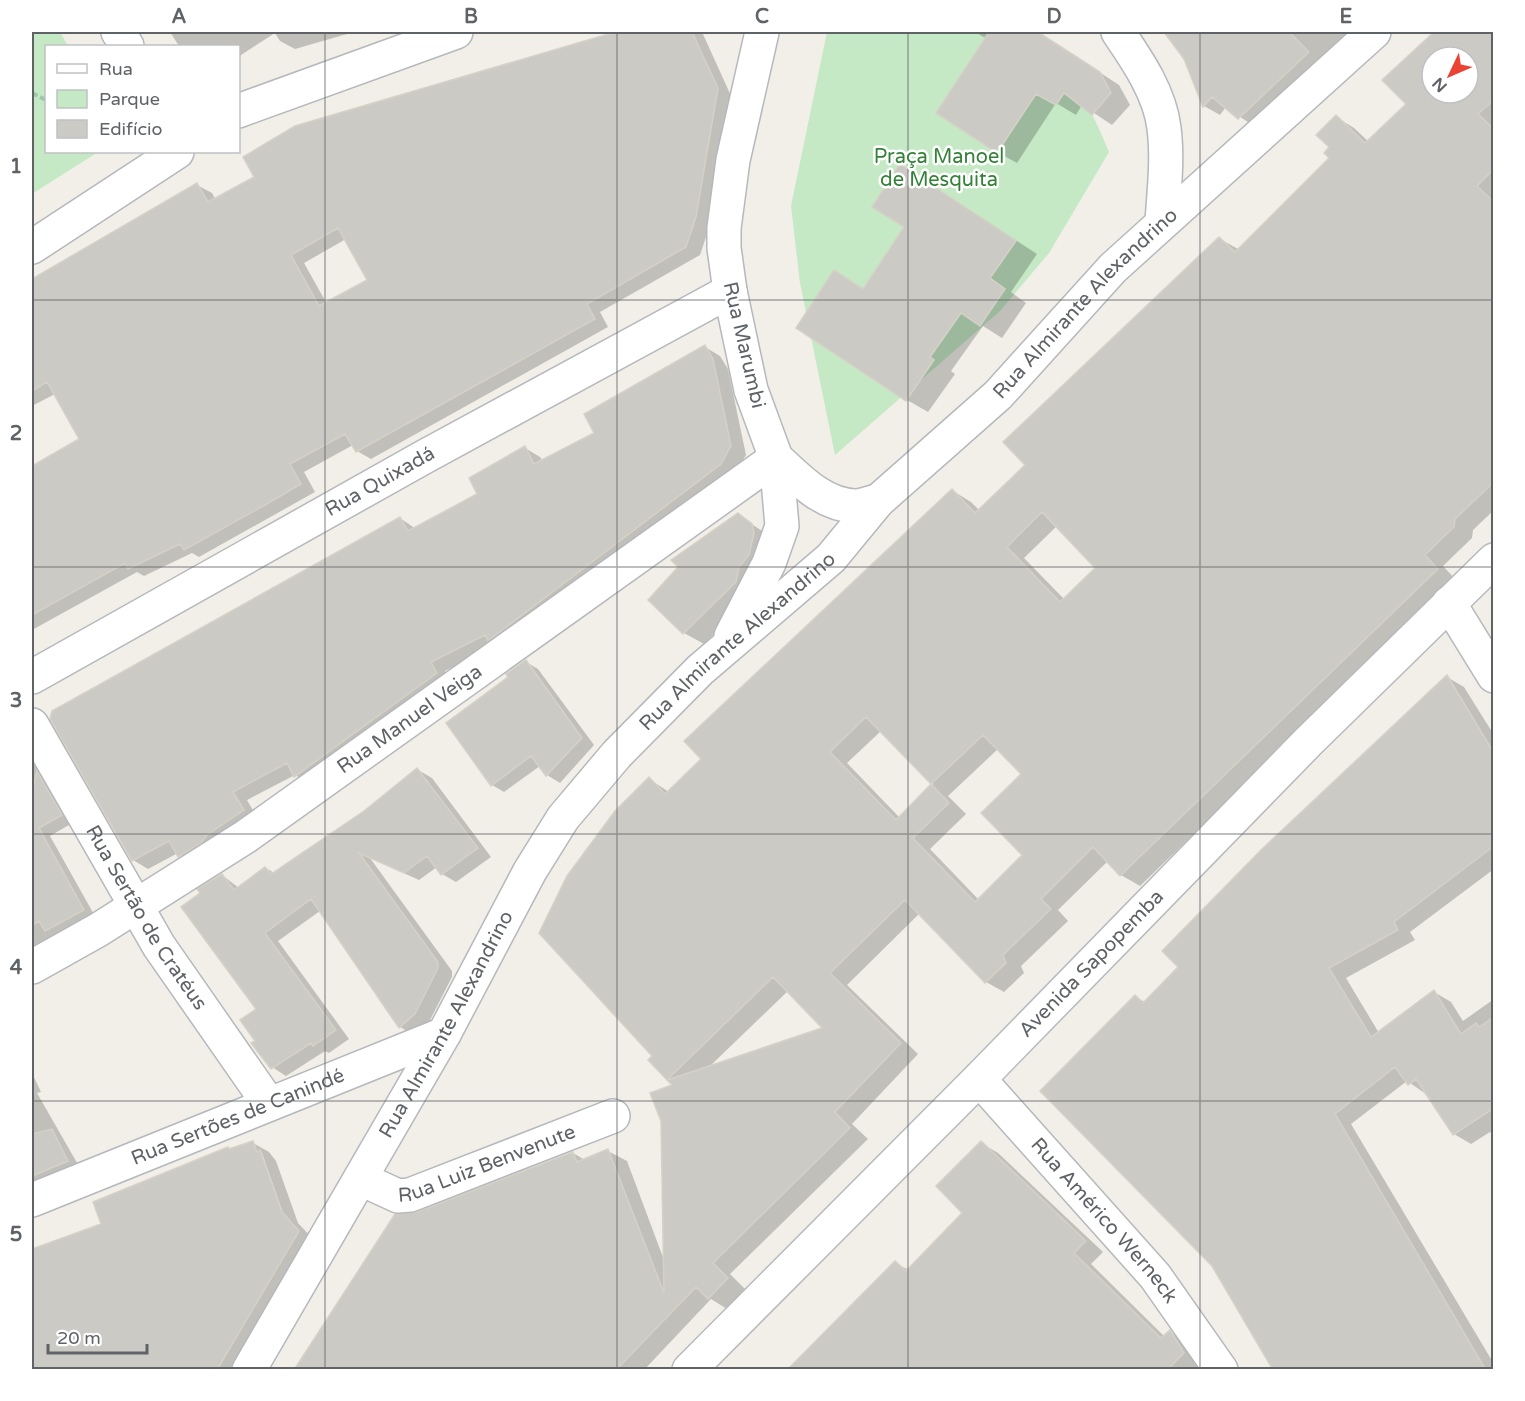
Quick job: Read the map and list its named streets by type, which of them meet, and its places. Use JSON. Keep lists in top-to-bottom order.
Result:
{
  "streets": {
    "street": [
      "Rua Almirante Alexandrino",
      "Rua Marumbi",
      "Rua Quixadá",
      "Rua Manuel Veiga",
      "Rua Sertão de Cratéus",
      "Avenida Sapopemba",
      "Rua Sertões de Canindé",
      "Rua Luiz Benvenute",
      "Rua Américo Werneck"
    ]
  },
  "crossings": [
    ["Rua Almirante Alexandrino", "Rua Marumbi"],
    ["Rua Almirante Alexandrino", "Rua Sertões de Canindé"],
    ["Rua Almirante Alexandrino", "Rua Luiz Benvenute"],
    ["Rua Marumbi", "Rua Quixadá"],
    ["Rua Marumbi", "Rua Manuel Veiga"],
    ["Rua Manuel Veiga", "Rua Sertão de Cratéus"],
    ["Rua Sertão de Cratéus", "Rua Sertões de Canindé"],
    ["Avenida Sapopemba", "Rua Américo Werneck"]
  ],
  "parks": ["Praça Manoel de Mesquita"],
  "legend": ["Rua", "Parque", "Edifício"],
  "scale_bar": "20 m",
  "north": "bottom left",
  "grid": {
    "columns": [
      "A",
      "B",
      "C",
      "D",
      "E"
    ],
    "rows": [
      "1",
      "2",
      "3",
      "4",
      "5"
    ]
  }
}
